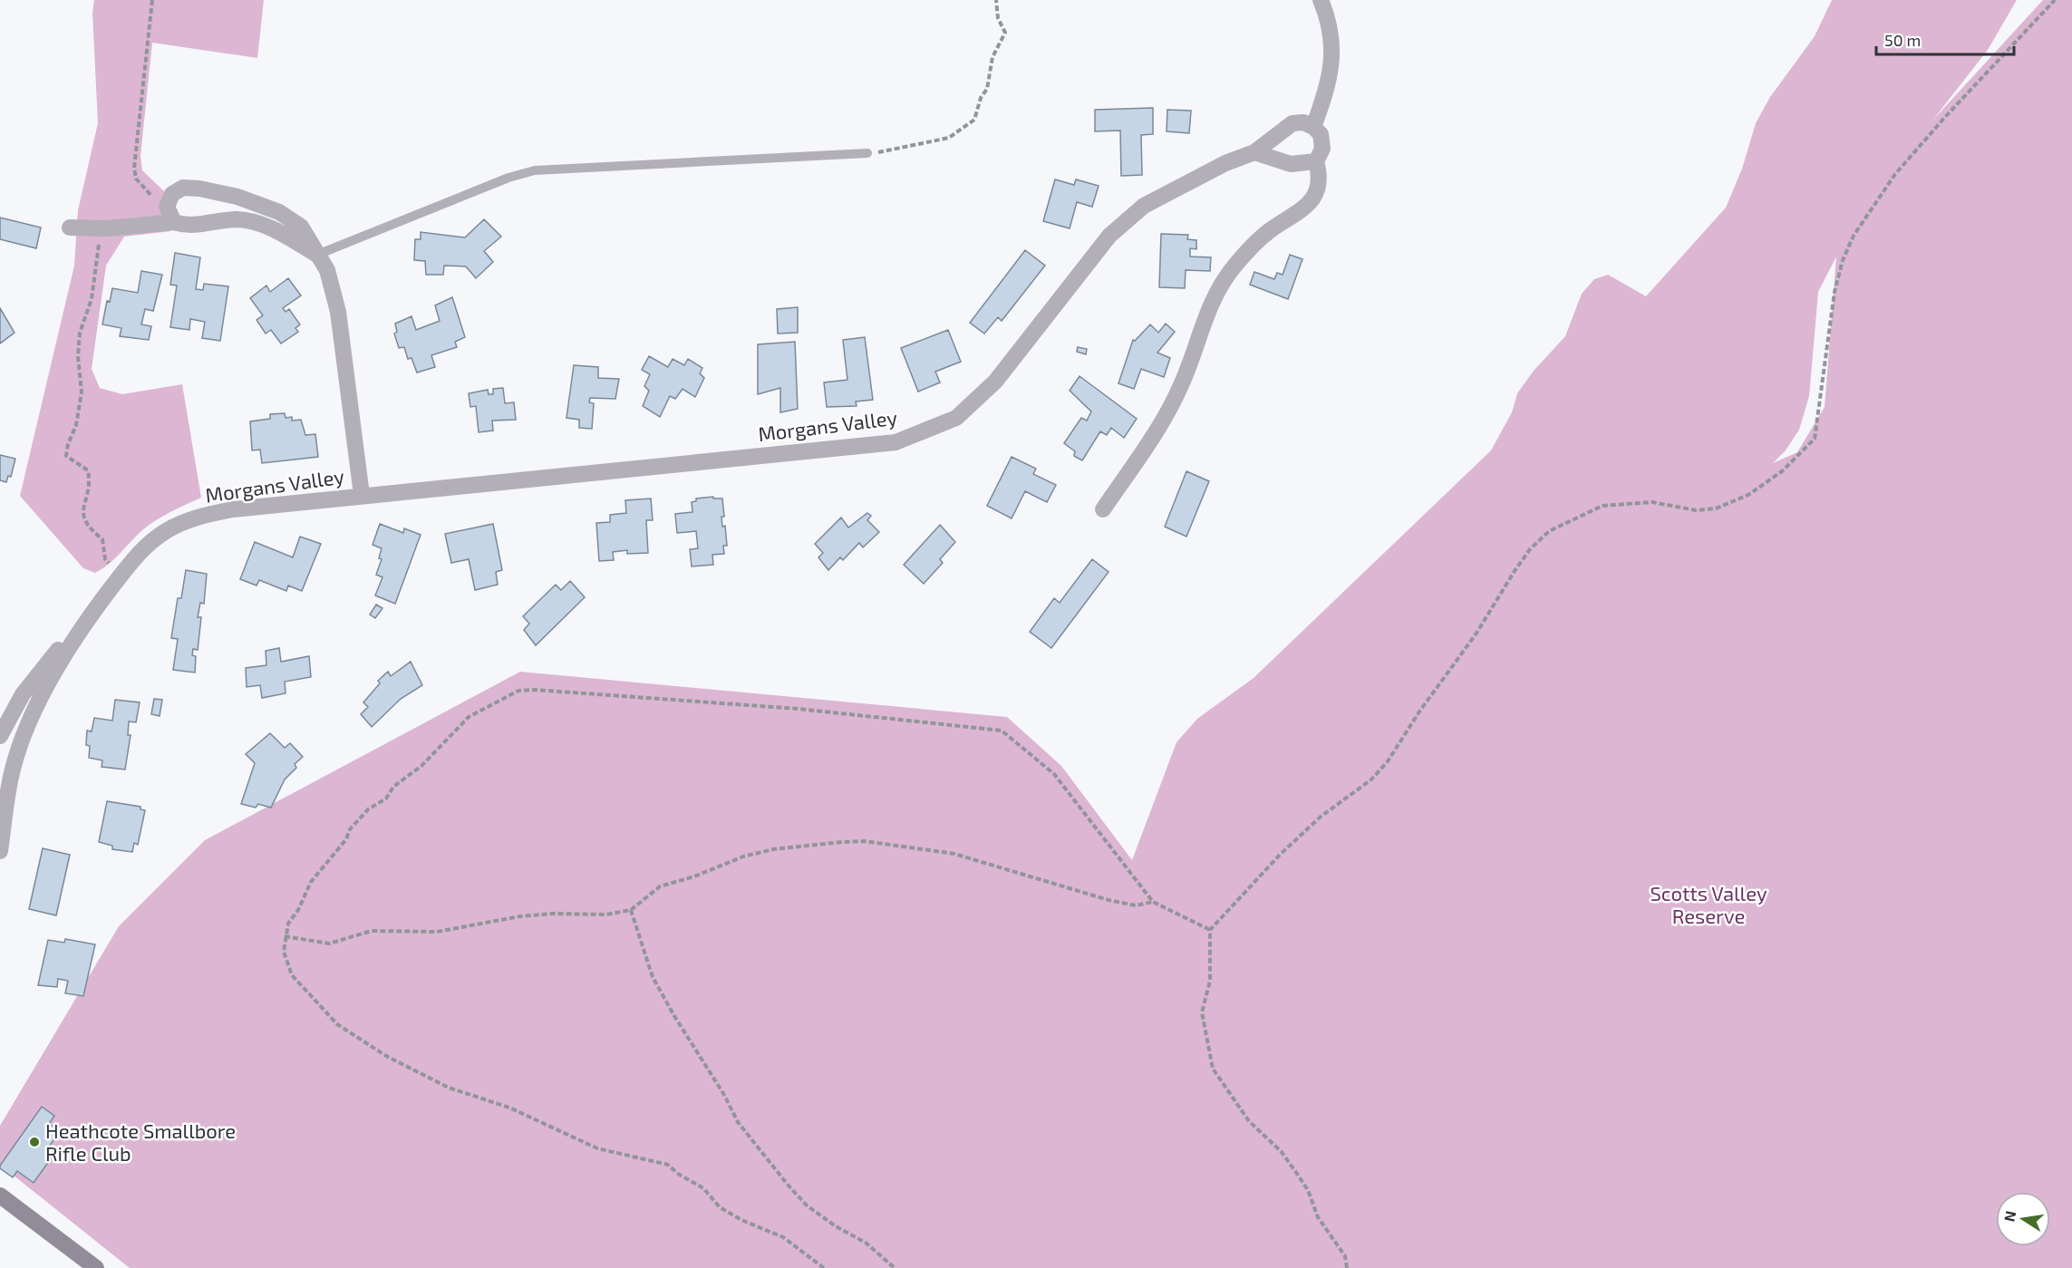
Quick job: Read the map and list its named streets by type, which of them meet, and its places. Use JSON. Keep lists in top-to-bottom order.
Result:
{
  "streets": {
    "street": ["Morgans Valley"]
  },
  "parks": ["Scotts Valley Reserve"],
  "places": ["Heathcote Smallbore Rifle Club"],
  "scale_bar": "50 m",
  "north": "left"
}
